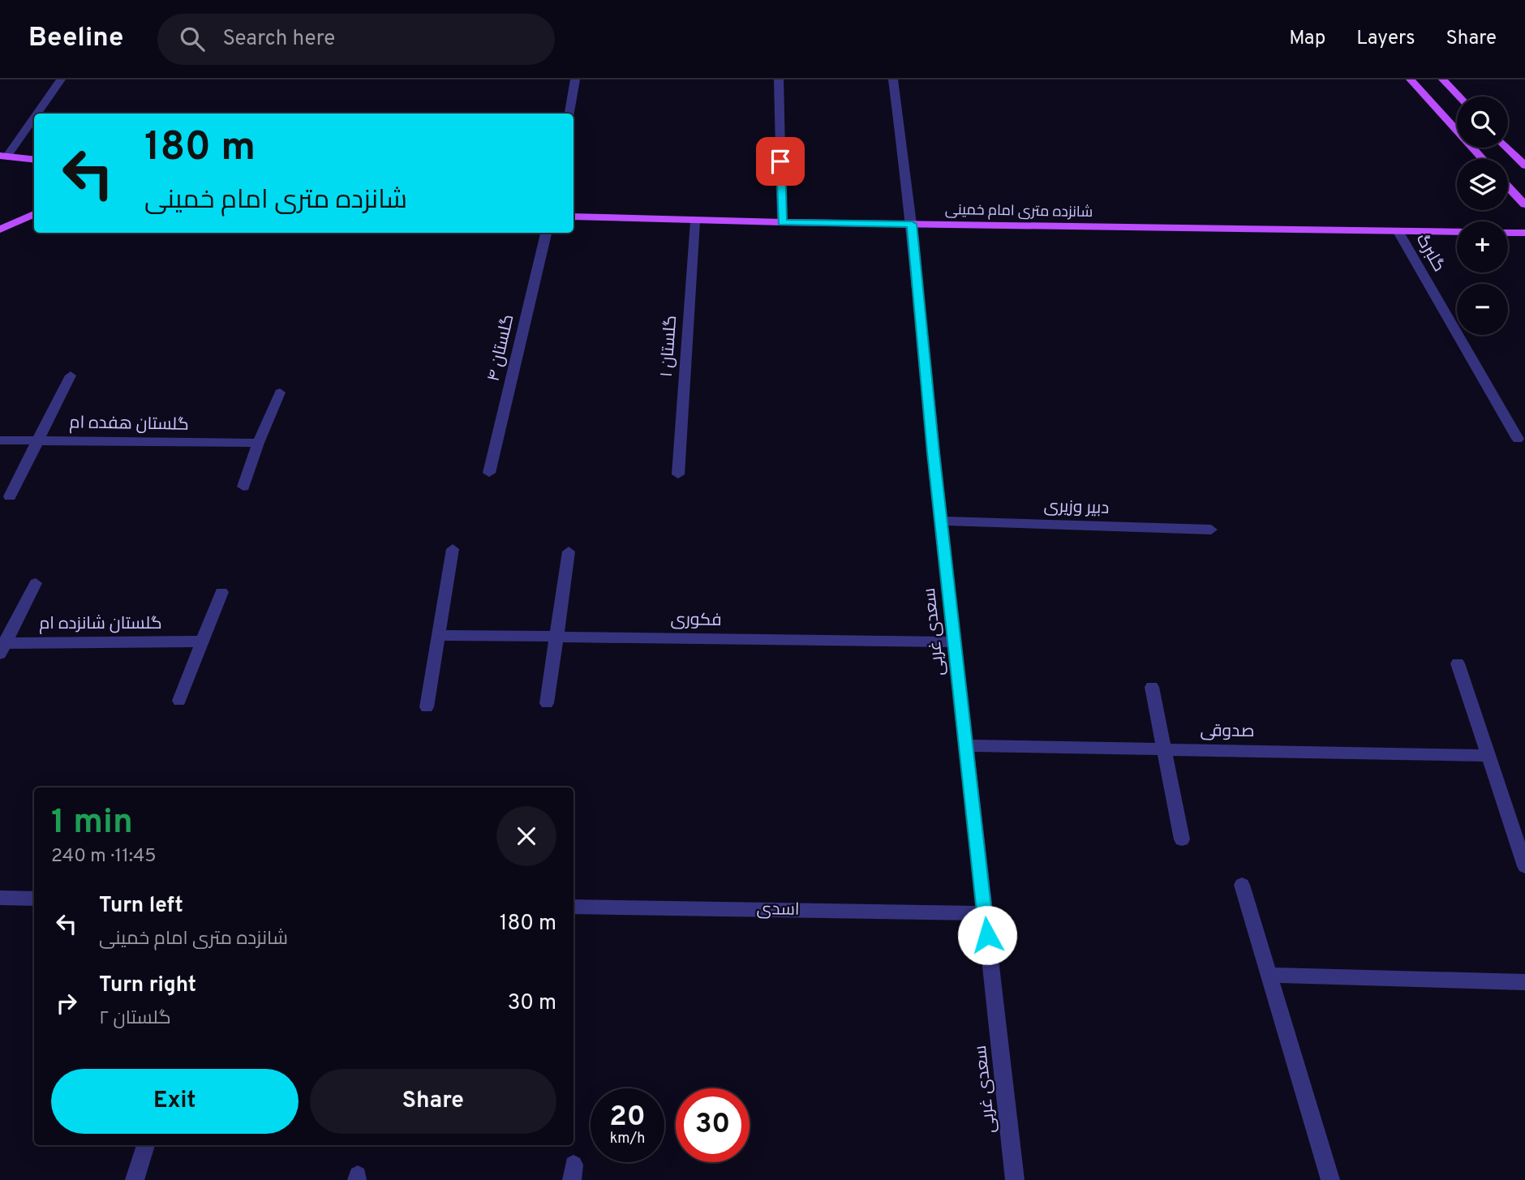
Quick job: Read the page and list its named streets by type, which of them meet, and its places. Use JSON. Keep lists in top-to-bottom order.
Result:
{
  "streets": {
    "main road": ["شانزده متری امام خمینی"],
    "street": [
      "گلبرگ",
      "گلستان ۱",
      "گلستان ۴",
      "گلستان هفده ام",
      "دبیر وزیری",
      "فکوری",
      "گلستان شانزده ام",
      "سعدی غربی",
      "صدوقی",
      "اسدی"
    ]
  },
  "crossings": [
    ["شانزده متری امام خمینی", "گلبرگ"],
    ["شانزده متری امام خمینی", "گلستان ۱"],
    ["شانزده متری امام خمینی", "سعدی غربی"],
    ["دبیر وزیری", "سعدی غربی"],
    ["فکوری", "سعدی غربی"],
    ["سعدی غربی", "صدوقی"],
    ["سعدی غربی", "اسدی"]
  ],
  "page": {
    "header": "Beeline",
    "search": "Search here",
    "nav": ["Map", "Layers", "Share"],
    "map_buttons": ["+", "−"],
    "turn": ["180 m", "شانزده متری امام خمینی"],
    "heading": ["1 min", "240 m · 11:45"],
    "list": [
      {
        "name": "Turn left",
        "note": "شانزده متری امام خمینی",
        "value": "180 m"
      },
      {
        "name": "Turn right",
        "note": "گلستان ۲",
        "value": "30 m"
      }
    ],
    "buttons": ["Exit", "Share"],
    "speed": "20 km/h",
    "limit": "30"
  }
}
